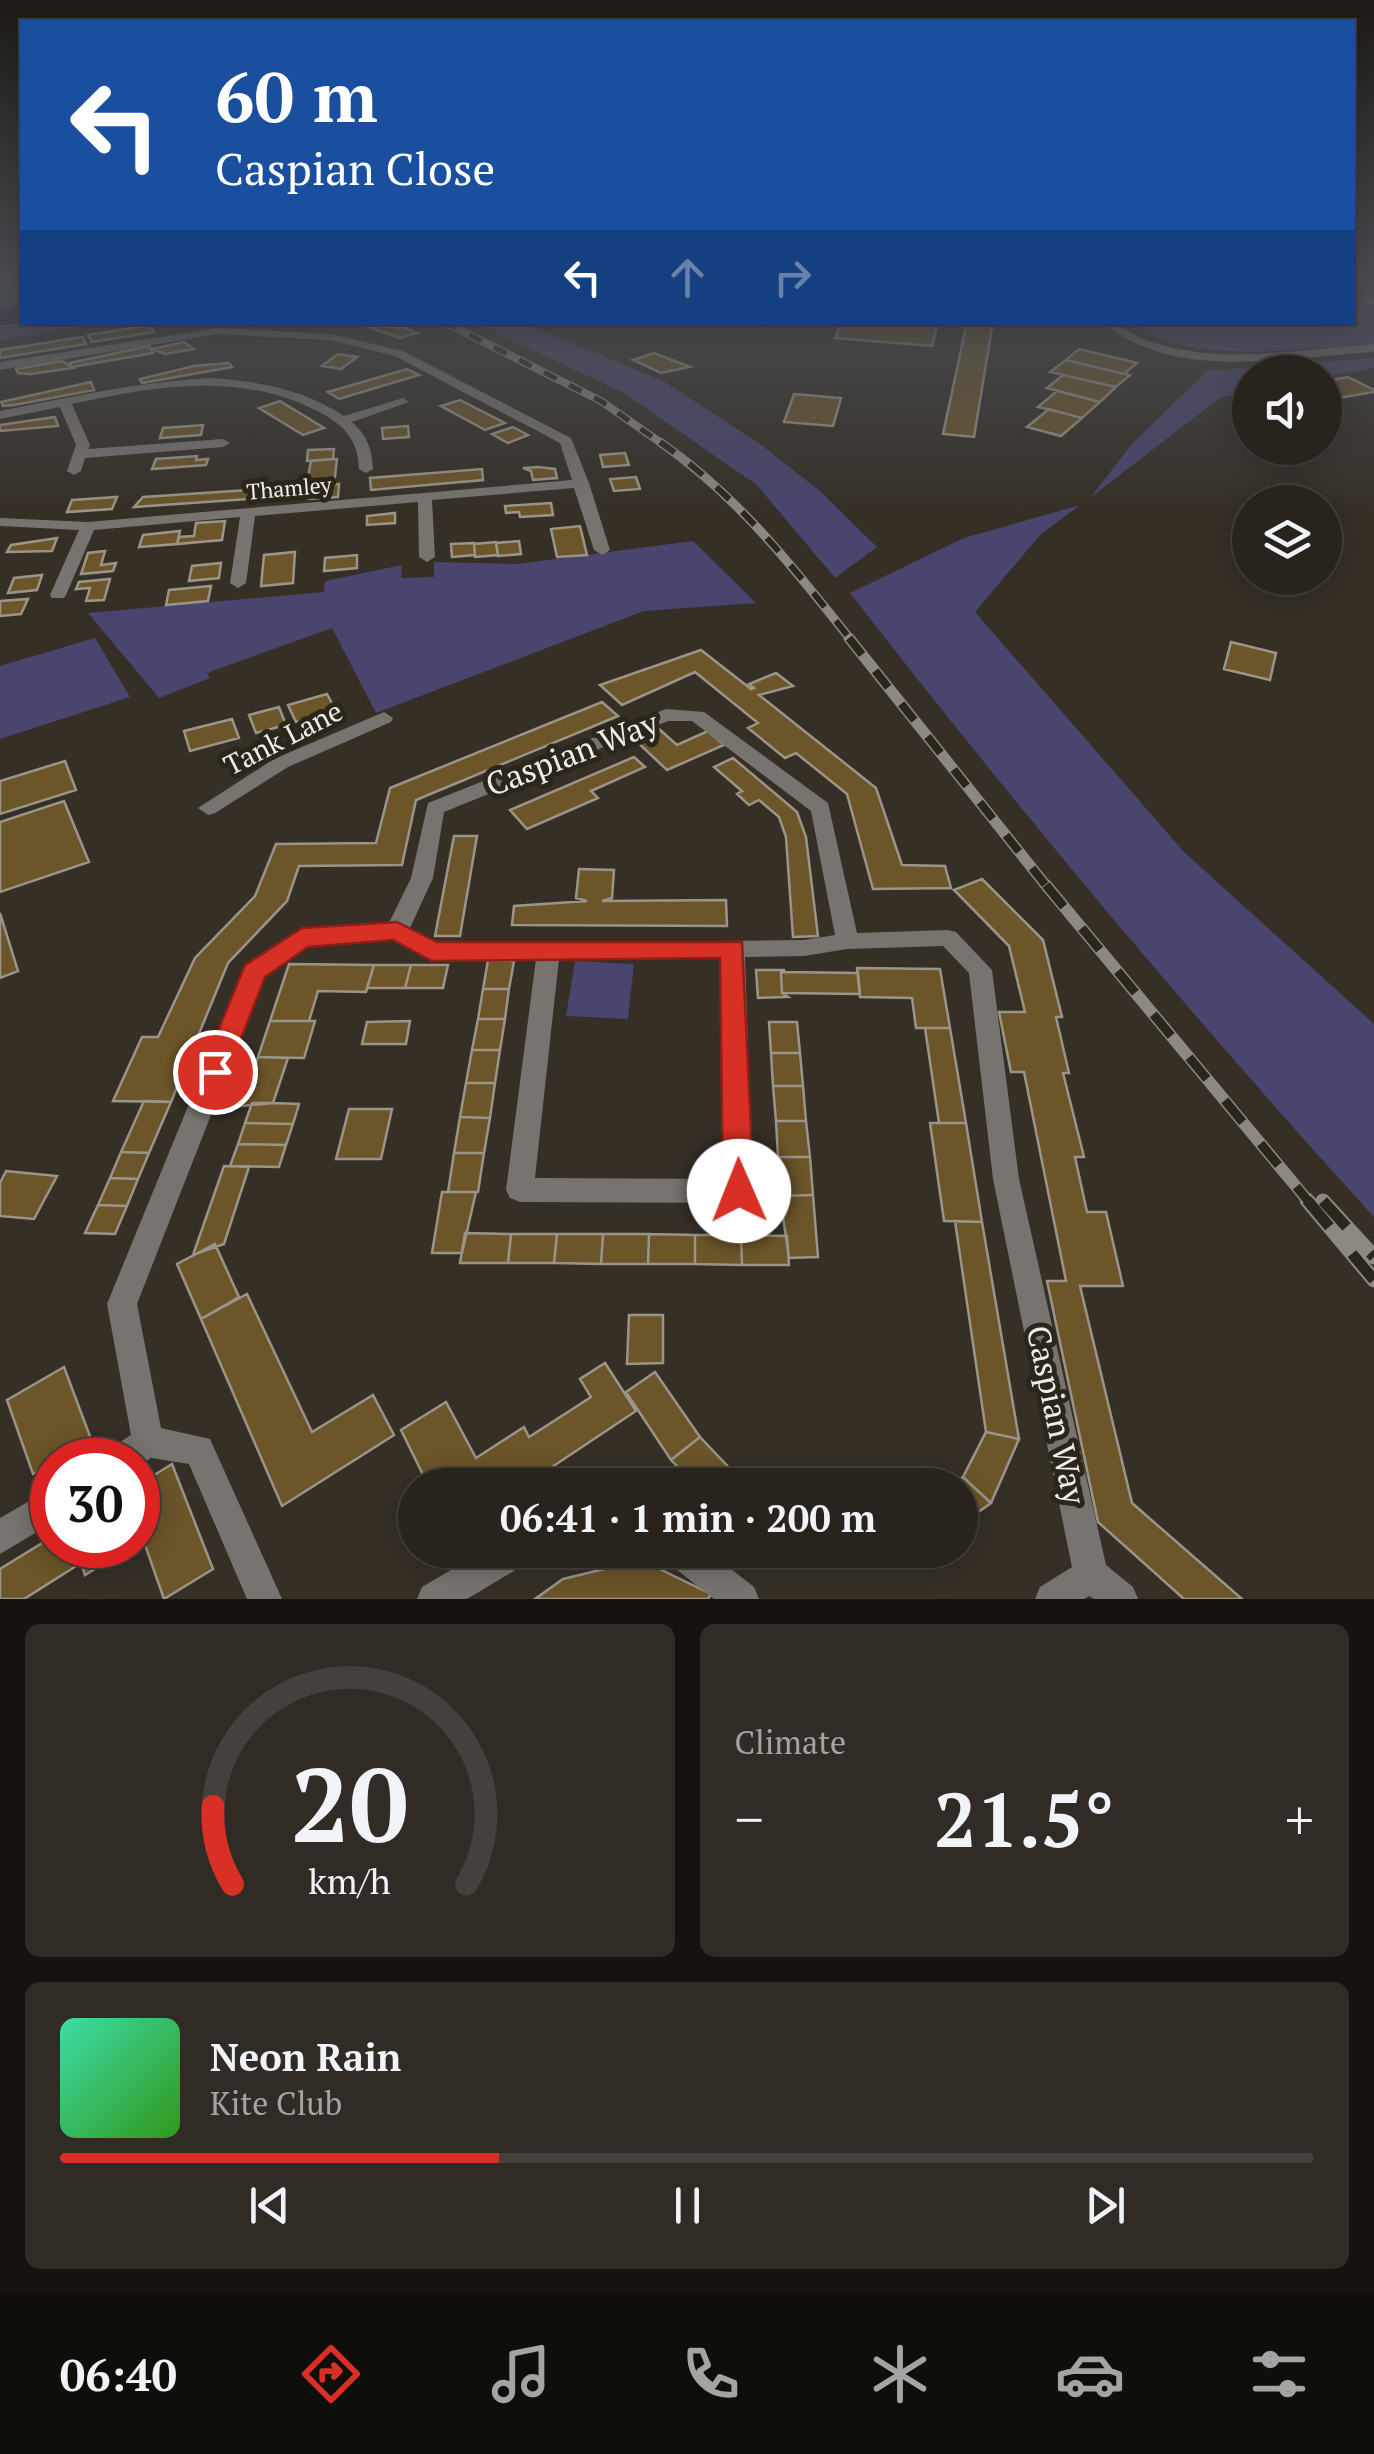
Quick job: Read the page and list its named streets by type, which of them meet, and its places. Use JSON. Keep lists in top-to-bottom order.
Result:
{
  "streets": {
    "street": ["Thamley", "Tank Lane", "Caspian Way"]
  },
  "page": {
    "turn": ["60 m", "Caspian Close"],
    "limit": "30",
    "trip": "06:41 · 1 min · 200 m",
    "tile": "Climate",
    "heat": ["−", "21.5°", "+"],
    "song": ["Neon Rain", "Kite Club"],
    "tabs": "06:40",
    "gauge": ["20", "km/h"]
  }
}
